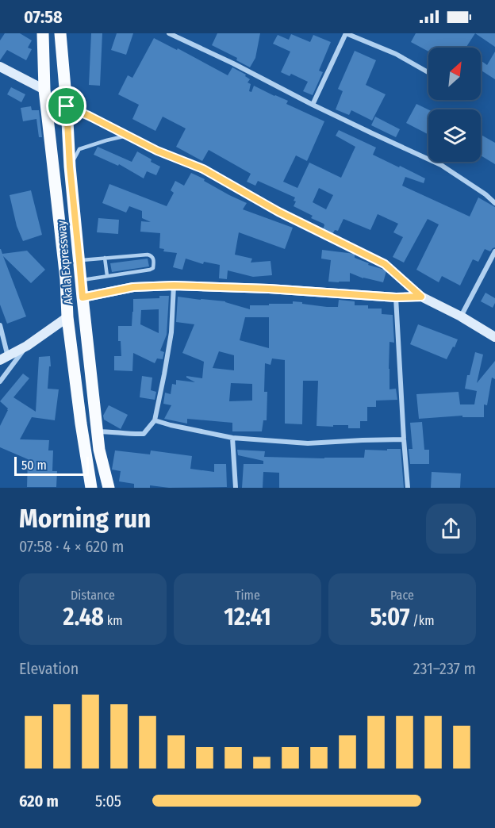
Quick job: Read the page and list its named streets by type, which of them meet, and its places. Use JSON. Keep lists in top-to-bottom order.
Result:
{
  "streets": {
    "main road": ["Akala Expressway"]
  },
  "scale_bar": "50 m",
  "north": "top right",
  "page": {
    "status": "07:58",
    "scale": "50 m",
    "heading": ["Morning run", "07:58 · 4 × 620 m"],
    "stats": [
      ["Distance", "2.48 km"],
      ["Time", "12:41"],
      ["Pace", "5:07 /km"]
    ],
    "chart": ["Elevation", "231–237 m"],
    "list": [
      {
        "name": "620 m",
        "note": "5:05"
      }
    ]
  }
}
